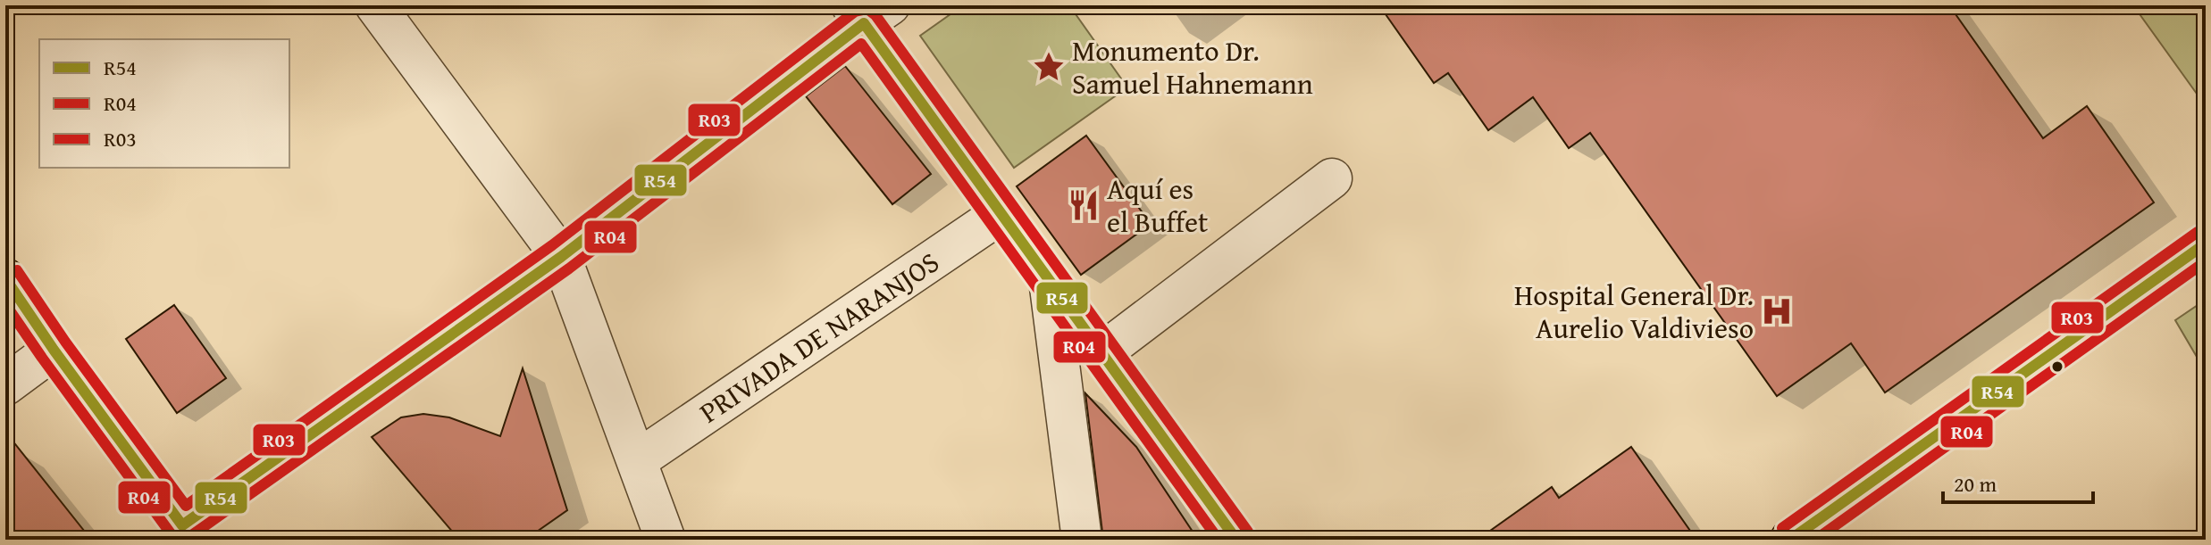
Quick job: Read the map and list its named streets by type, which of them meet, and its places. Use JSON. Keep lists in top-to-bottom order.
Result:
{
  "streets": {
    "street": ["PRIVADA DE NARANJOS"]
  },
  "places": {
    "place": ["Monumento Dr. Samuel Hahnemann"],
    "restaurant": ["Aquí es el Buffet"],
    "hospital": ["Hospital General Dr. Aurelio Valdivieso"]
  },
  "lines": ["transit line R03", "transit line R54", "transit line R04"],
  "legend": ["R54", "R04", "R03"],
  "scale_bar": "20 m"
}
